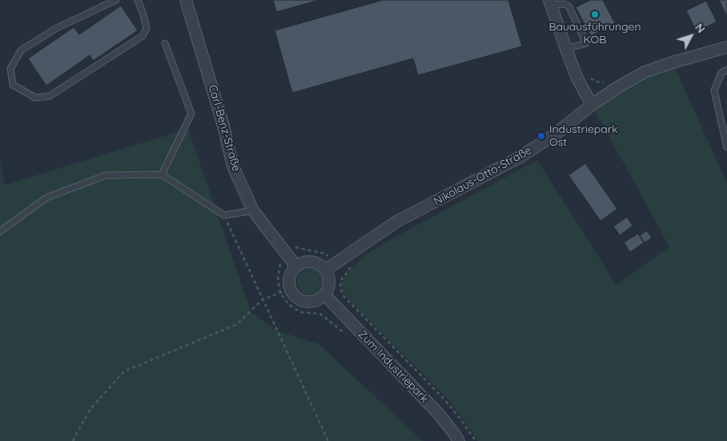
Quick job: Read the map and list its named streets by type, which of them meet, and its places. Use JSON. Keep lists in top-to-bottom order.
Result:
{
  "streets": {
    "street": ["Carl-Benz-Straße", "Nikolaus-Otto-Straße", "Zum Industriepark"]
  },
  "crossings": [
    ["Carl-Benz-Straße", "Nikolaus-Otto-Straße"],
    ["Carl-Benz-Straße", "Zum Industriepark"],
    ["Nikolaus-Otto-Straße", "Zum Industriepark"]
  ],
  "places": ["Bauausführungen KOB", "Industriepark Ost"],
  "north": "top right"
}
